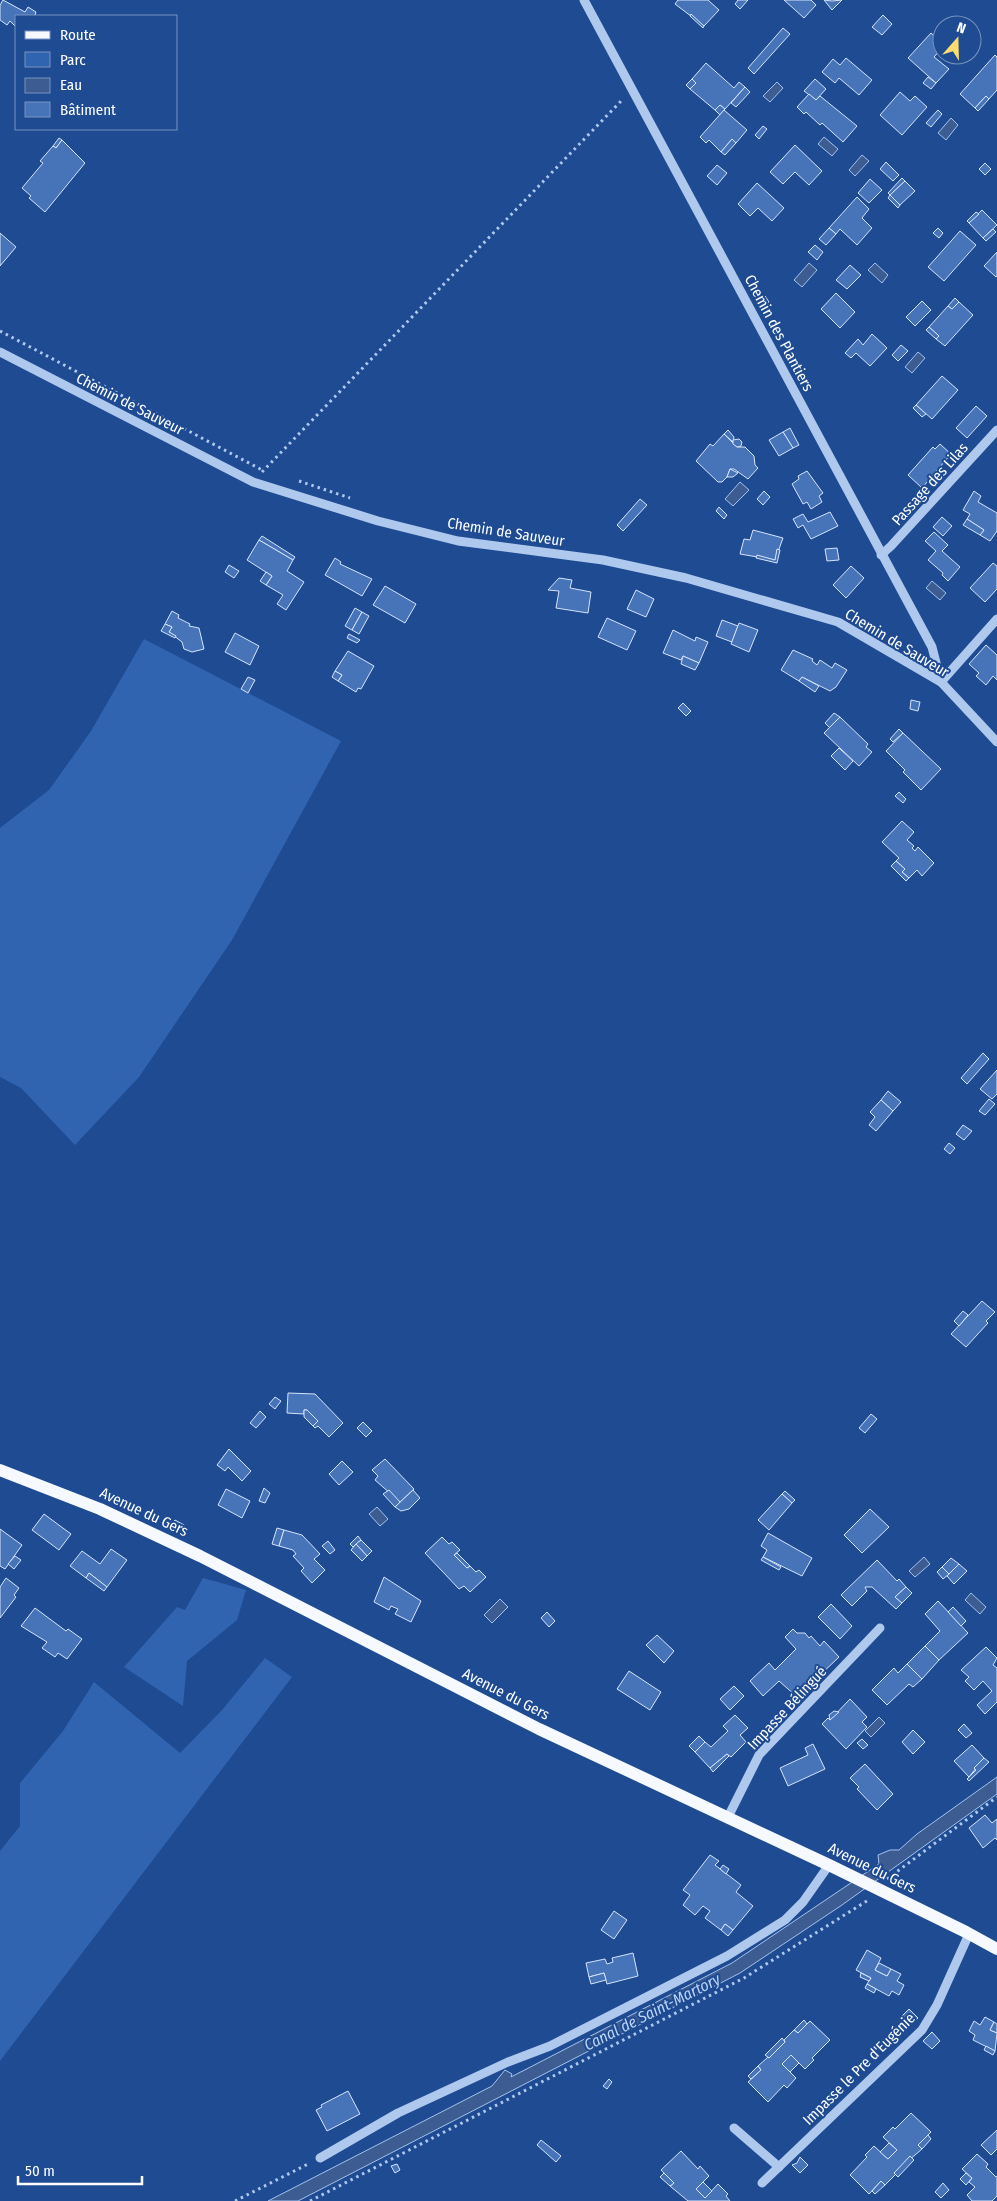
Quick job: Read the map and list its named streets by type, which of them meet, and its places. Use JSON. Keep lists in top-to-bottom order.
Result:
{
  "streets": {
    "main road": ["Avenue du Gers"],
    "street": [
      "Chemin des Plantiers",
      "Chemin de Sauveur",
      "Passage des Lilas",
      "Impasse Bélingué",
      "Impasse le Pre d'Eugénie"
    ]
  },
  "crossings": [
    ["Chemin des Plantiers", "Chemin de Sauveur"],
    ["Chemin des Plantiers", "Passage des Lilas"],
    ["Avenue du Gers", "Impasse Bélingué"],
    ["Avenue du Gers", "Impasse le Pre d'Eugénie"]
  ],
  "water": ["Canal de Saint-Martory"],
  "legend": [
    "Route",
    "Parc",
    "Eau",
    "Bâtiment"
  ],
  "scale_bar": "50 m",
  "north": "top"
}
